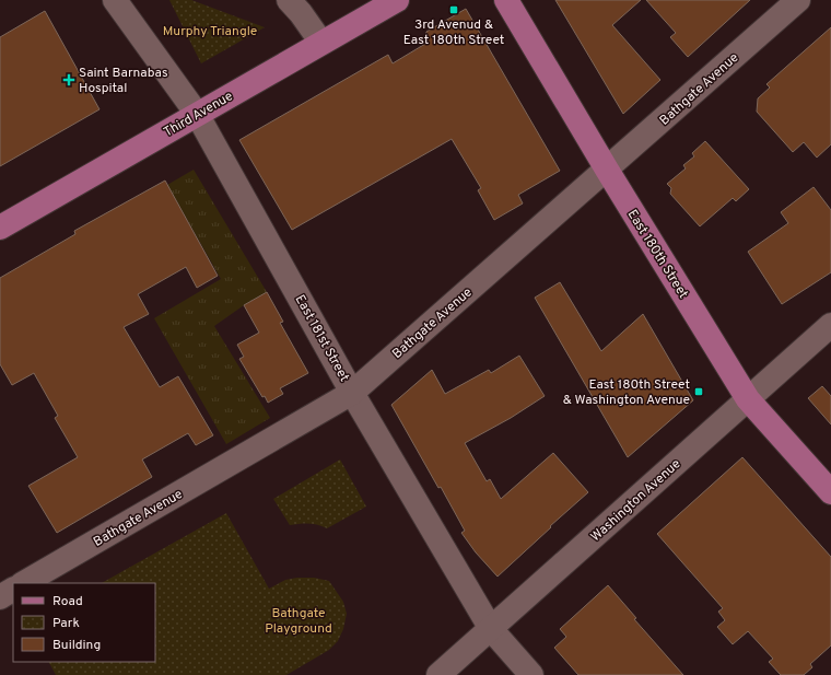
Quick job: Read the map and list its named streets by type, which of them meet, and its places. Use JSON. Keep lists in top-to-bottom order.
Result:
{
  "streets": {
    "main road": ["Third Avenue", "East 180th Street"],
    "street": ["Bathgate Avenue", "East 181st Street", "Washington Avenue"]
  },
  "crossings": [
    ["Bathgate Avenue", "East 180th Street"],
    ["Bathgate Avenue", "East 181st Street"],
    ["Third Avenue", "East 181st Street"],
    ["East 180th Street", "Washington Avenue"],
    ["East 181st Street", "Washington Avenue"]
  ],
  "parks": ["Murphy Triangle", "Bathgate Playground"],
  "places": {
    "transit": ["3rd Avenud & East 180th Street", "East 180th Street & Washington Avenue"],
    "health": ["Saint Barnabas Hospital"]
  },
  "legend": ["Road", "Park", "Building"]
}
